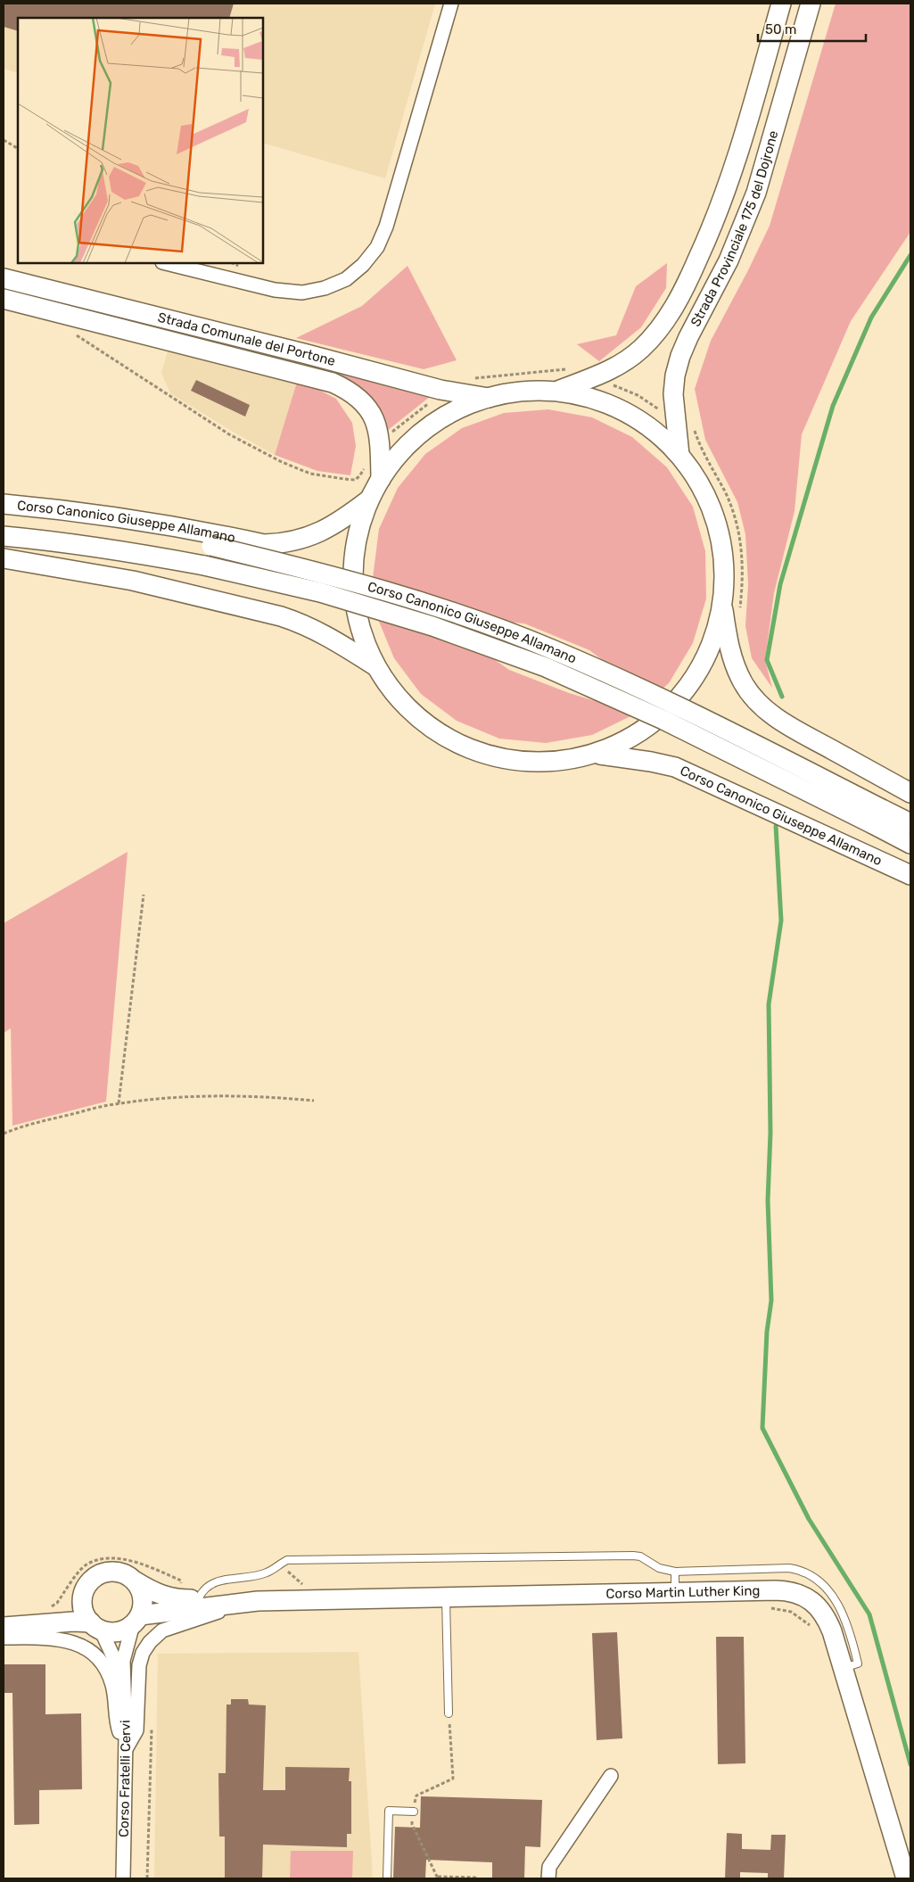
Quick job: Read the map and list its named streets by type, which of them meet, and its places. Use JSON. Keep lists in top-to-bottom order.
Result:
{
  "streets": {
    "street": [
      "Strada Provinciale 175 del Dojrone",
      "Strada Comunale del Portone",
      "Corso Canonico Giuseppe Allamano",
      "Corso Martin Luther King",
      "Corso Fratelli Cervi"
    ]
  },
  "crossings": [
    ["Corso Martin Luther King", "Corso Fratelli Cervi"]
  ],
  "scale_bar": "50 m"
}
